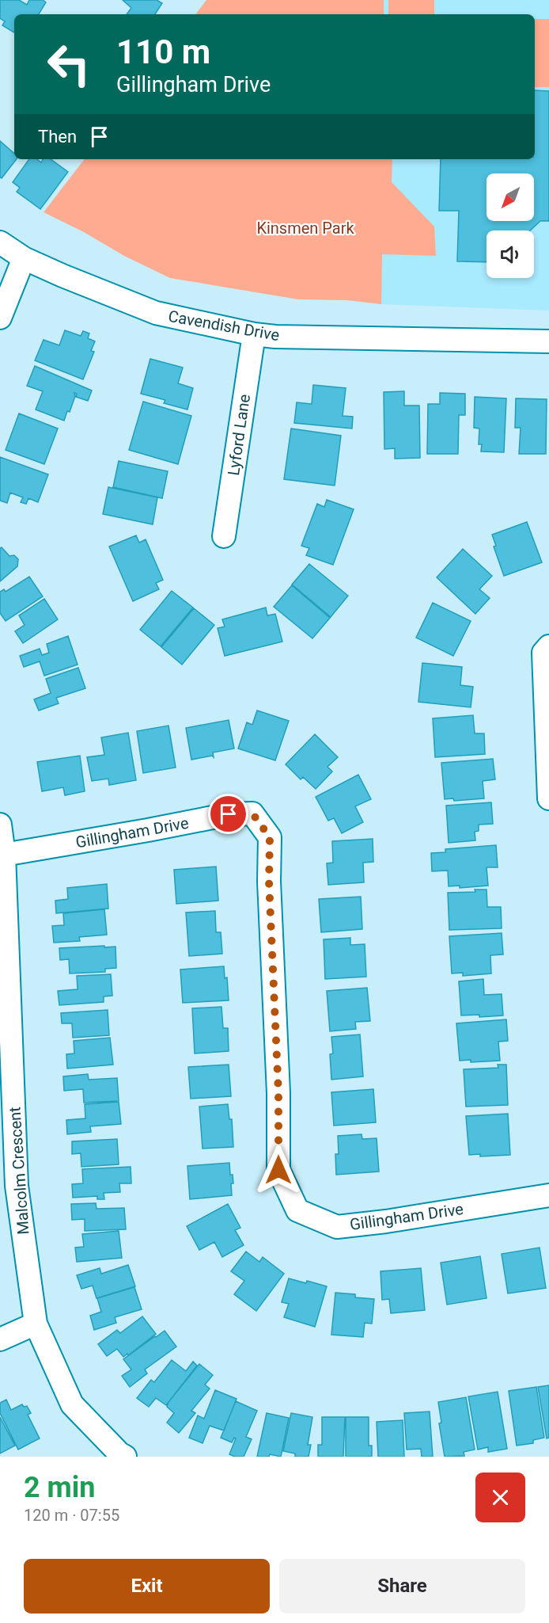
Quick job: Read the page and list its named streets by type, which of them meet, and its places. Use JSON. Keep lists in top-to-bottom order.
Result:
{
  "streets": {
    "street": [
      "Cavendish Drive",
      "Lyford Lane",
      "Gillingham Drive",
      "Malcolm Crescent"
    ]
  },
  "crossings": [
    ["Cavendish Drive", "Lyford Lane"],
    ["Gillingham Drive", "Malcolm Crescent"]
  ],
  "parks": ["Kinsmen Park"],
  "north": "bottom left",
  "page": {
    "turn": ["110 m", "Gillingham Drive"],
    "then": "Then",
    "heading": ["2 min", "120 m · 07:55"],
    "buttons": ["Exit", "Share"]
  }
}
